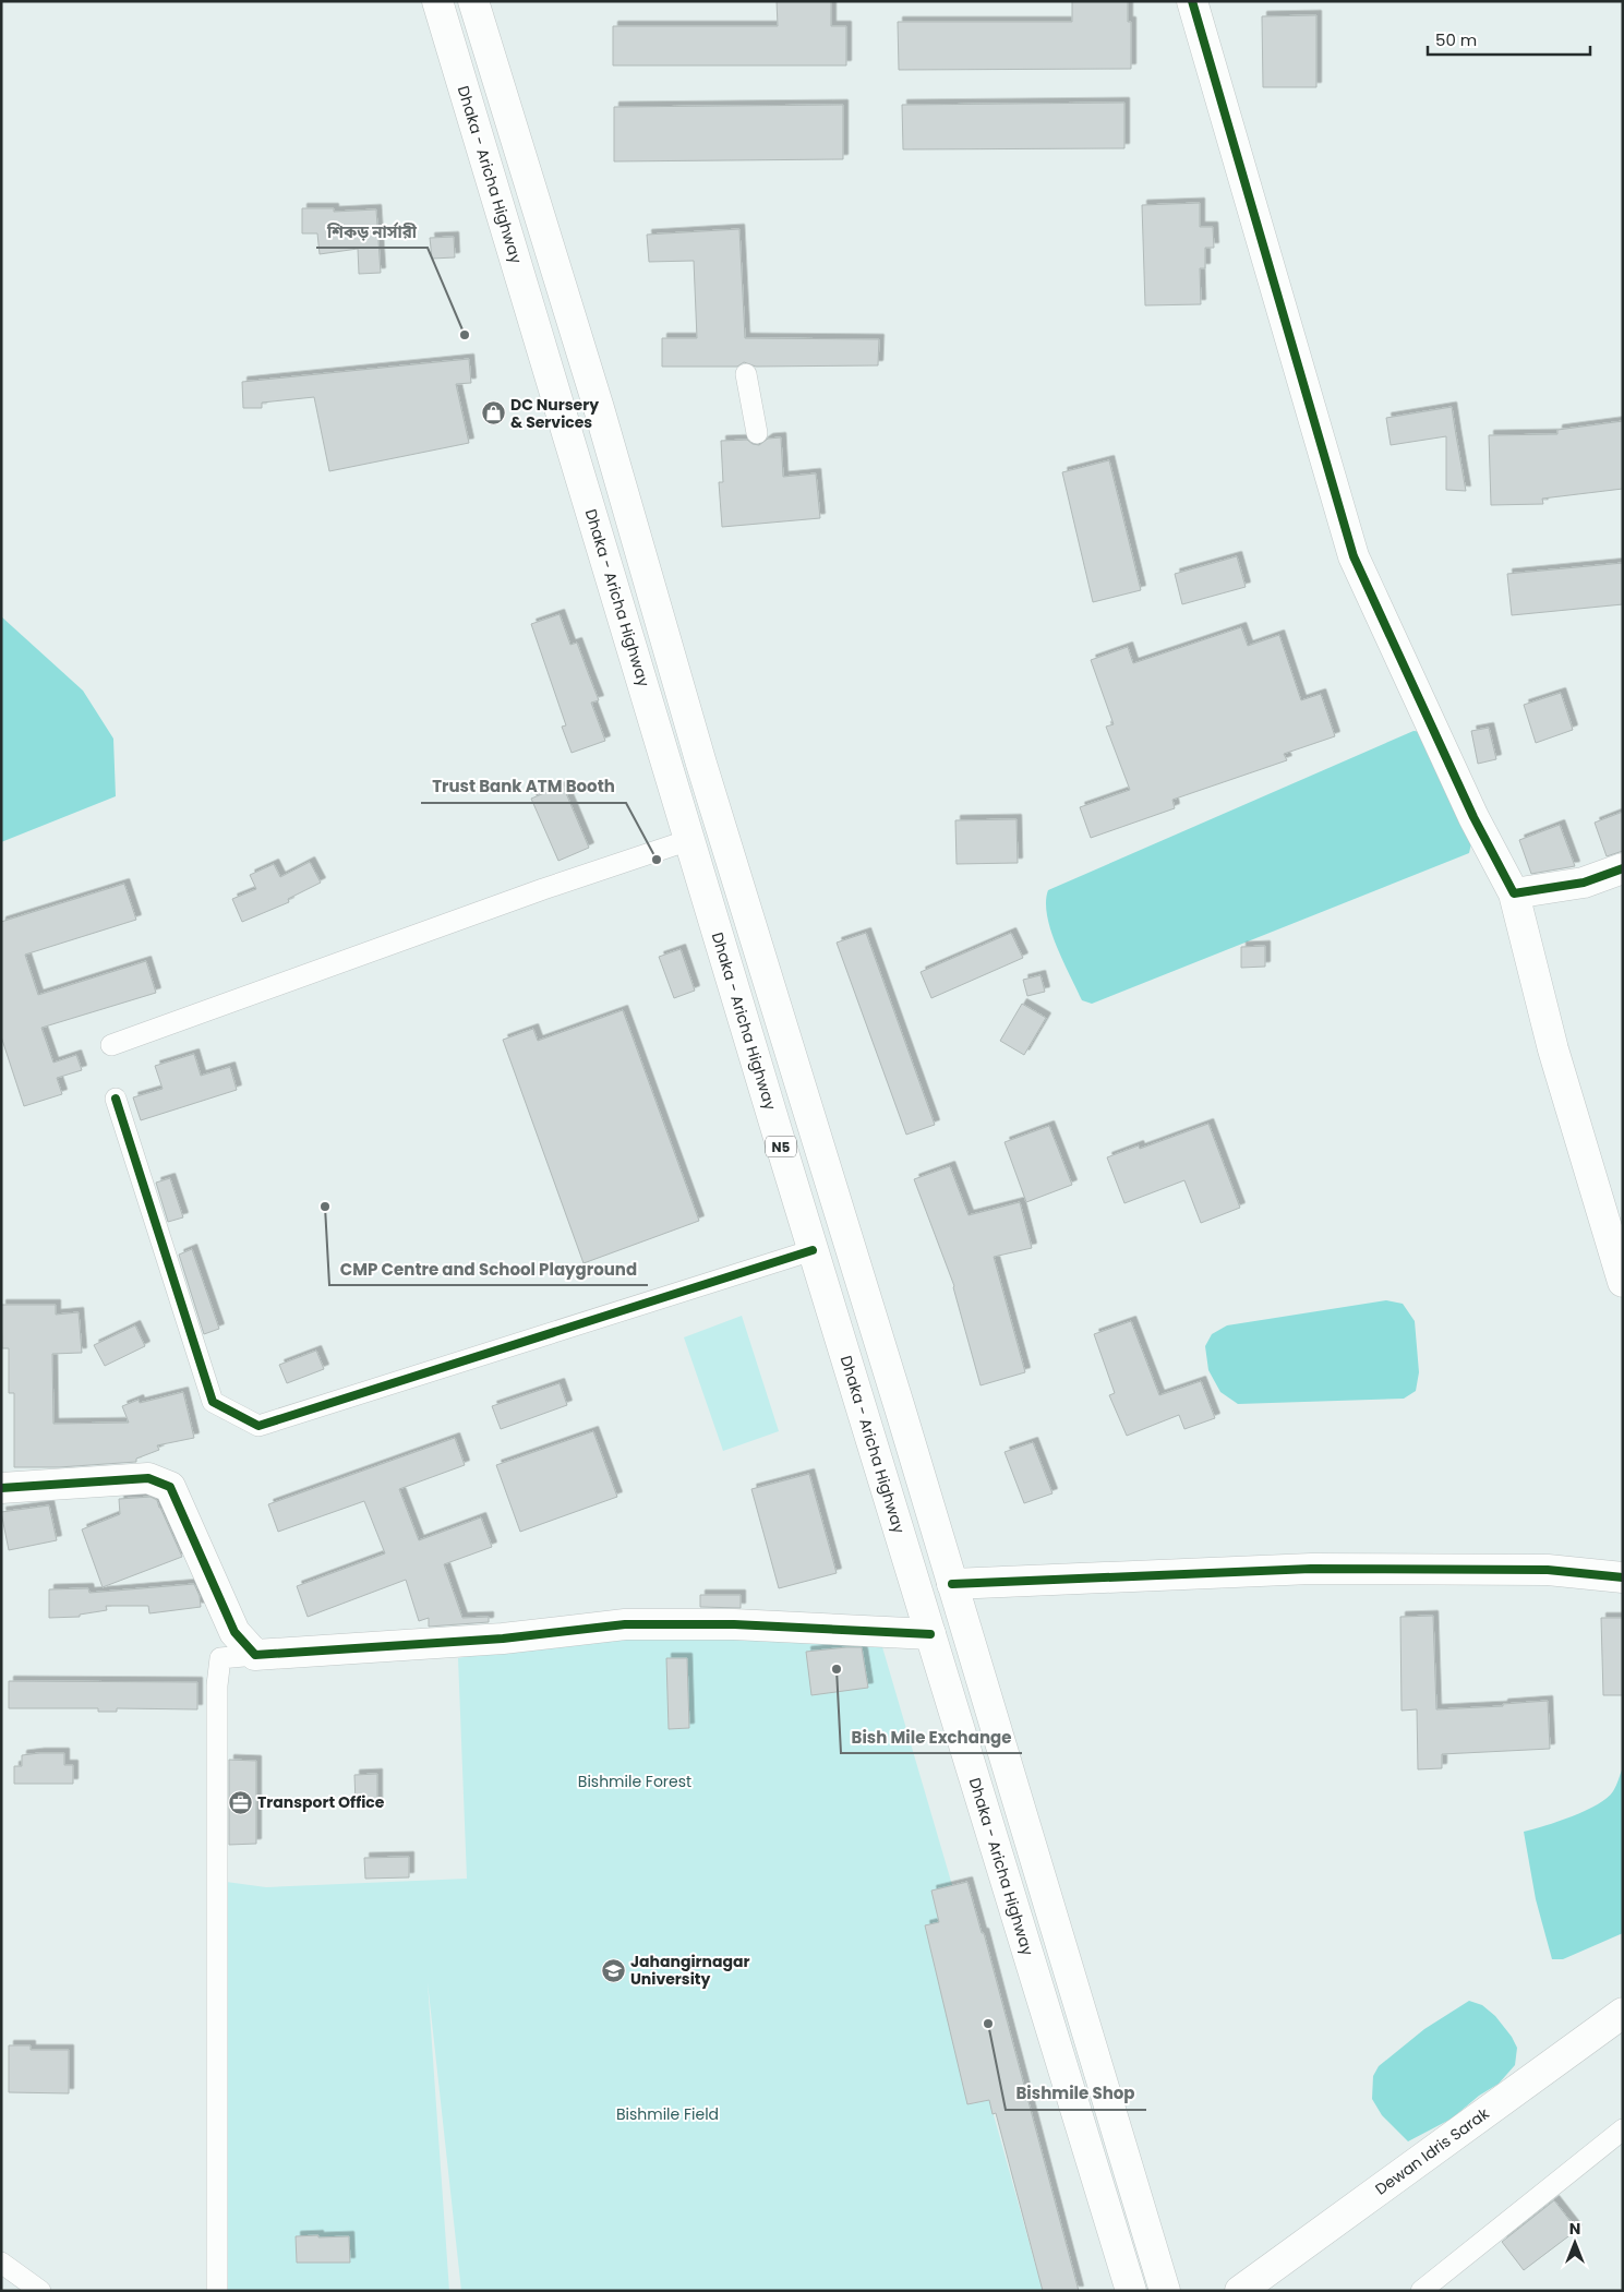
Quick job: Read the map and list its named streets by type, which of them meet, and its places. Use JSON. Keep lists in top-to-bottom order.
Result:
{
  "streets": {
    "main road": ["Dhaka - Aricha Highway", "N5", "Dewan Idris Sarak"]
  },
  "parks": ["Bishmile Forest", "Bishmile Field"],
  "places": {
    "other": [
      "শিকড় নার্সারী",
      "Trust Bank ATM Booth",
      "CMP Centre and School Playground",
      "Bish Mile Exchange",
      "Bishmile Shop"
    ],
    "shop": ["DC Nursery & Services"],
    "office": ["Transport Office"],
    "school or university": ["Jahangirnagar University"]
  },
  "scale_bar": "50 m",
  "north": "top"
}
